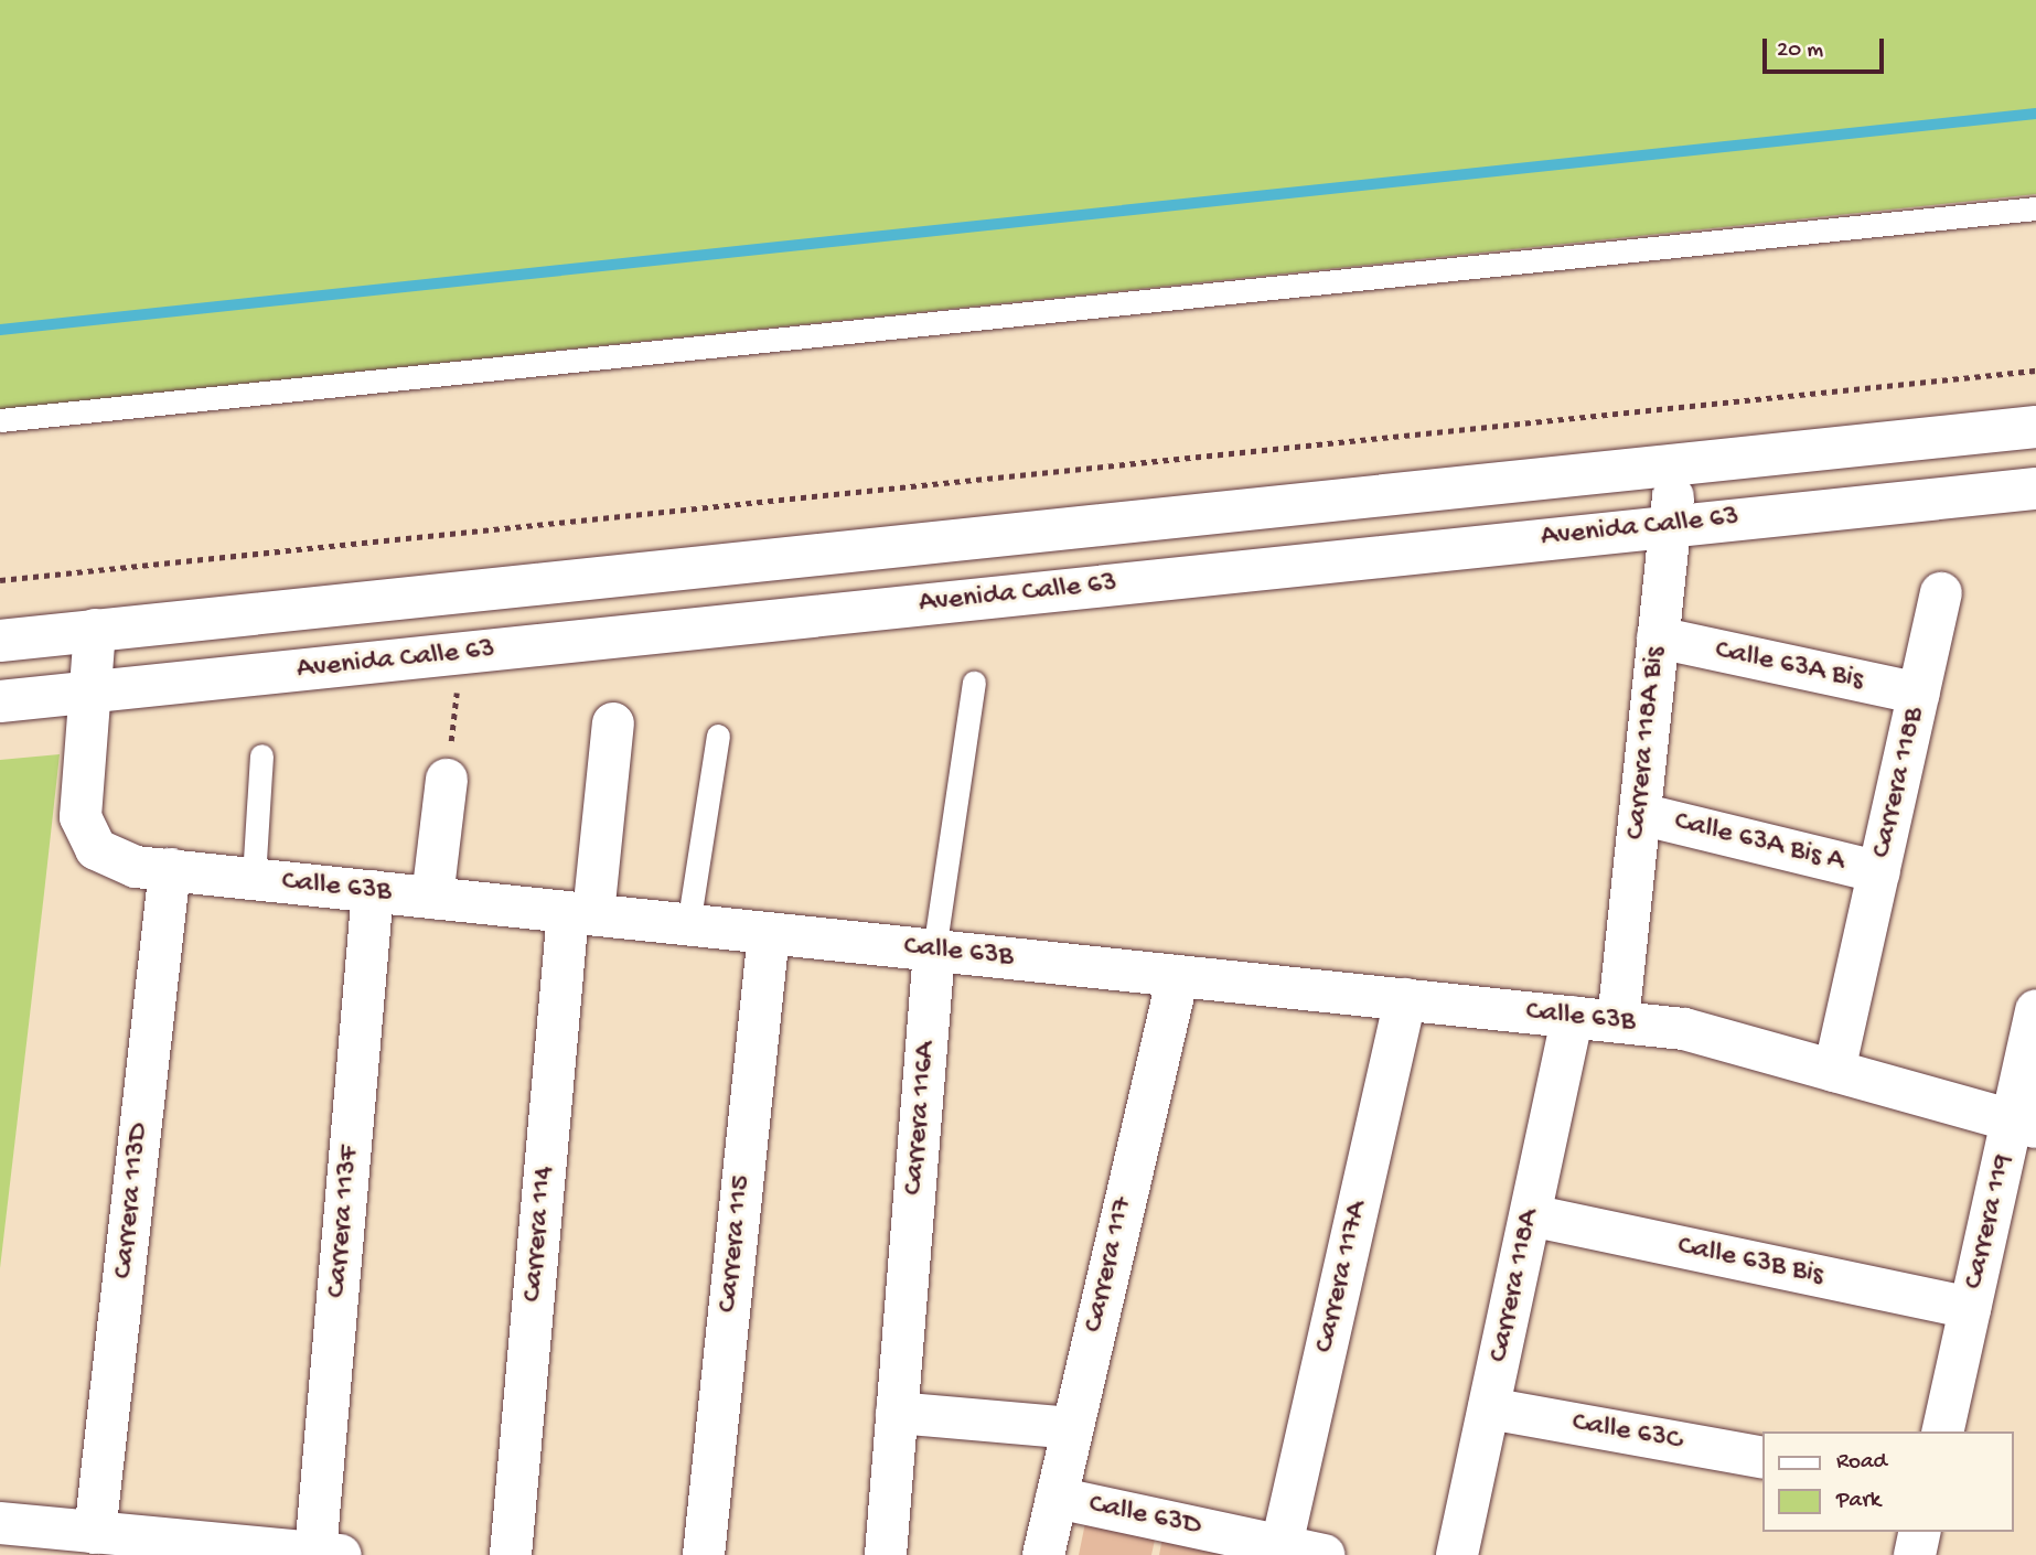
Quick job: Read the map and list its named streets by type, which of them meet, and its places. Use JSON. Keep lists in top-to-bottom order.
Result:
{
  "streets": {
    "street": [
      "Avenida Calle 63",
      "Calle 63A Bis",
      "Carrera 118A Bis",
      "Carrera 118B",
      "Calle 63A Bis A",
      "Calle 63B",
      "Carrera 116A",
      "Carrera 113D",
      "Carrera 113F",
      "Carrera 119",
      "Carrera 114",
      "Carrera 115",
      "Calle 63B Bis",
      "Carrera 117",
      "Carrera 117A",
      "Carrera 118A",
      "Calle 63C",
      "Calle 63D"
    ]
  },
  "crossings": [
    ["Avenida Calle 63", "Carrera 118A Bis"],
    ["Avenida Calle 63", "Calle 63B"],
    ["Calle 63A Bis", "Carrera 118A Bis"],
    ["Calle 63A Bis", "Carrera 118B"],
    ["Carrera 118A Bis", "Calle 63A Bis A"],
    ["Carrera 118A Bis", "Calle 63B"],
    ["Carrera 118B", "Calle 63A Bis A"],
    ["Carrera 118B", "Calle 63B"],
    ["Calle 63B", "Carrera 116A"],
    ["Calle 63B", "Carrera 113D"],
    ["Calle 63B", "Carrera 113F"],
    ["Calle 63B", "Carrera 119"],
    ["Calle 63B", "Carrera 114"],
    ["Calle 63B", "Carrera 115"],
    ["Calle 63B", "Carrera 117"],
    ["Calle 63B", "Carrera 117A"],
    ["Calle 63B", "Carrera 118A"],
    ["Carrera 119", "Calle 63B Bis"],
    ["Calle 63B Bis", "Carrera 118A"],
    ["Carrera 117", "Calle 63D"],
    ["Carrera 117A", "Calle 63D"],
    ["Carrera 118A", "Calle 63C"]
  ],
  "legend": ["Road", "Park"],
  "scale_bar": "20 m"
}
